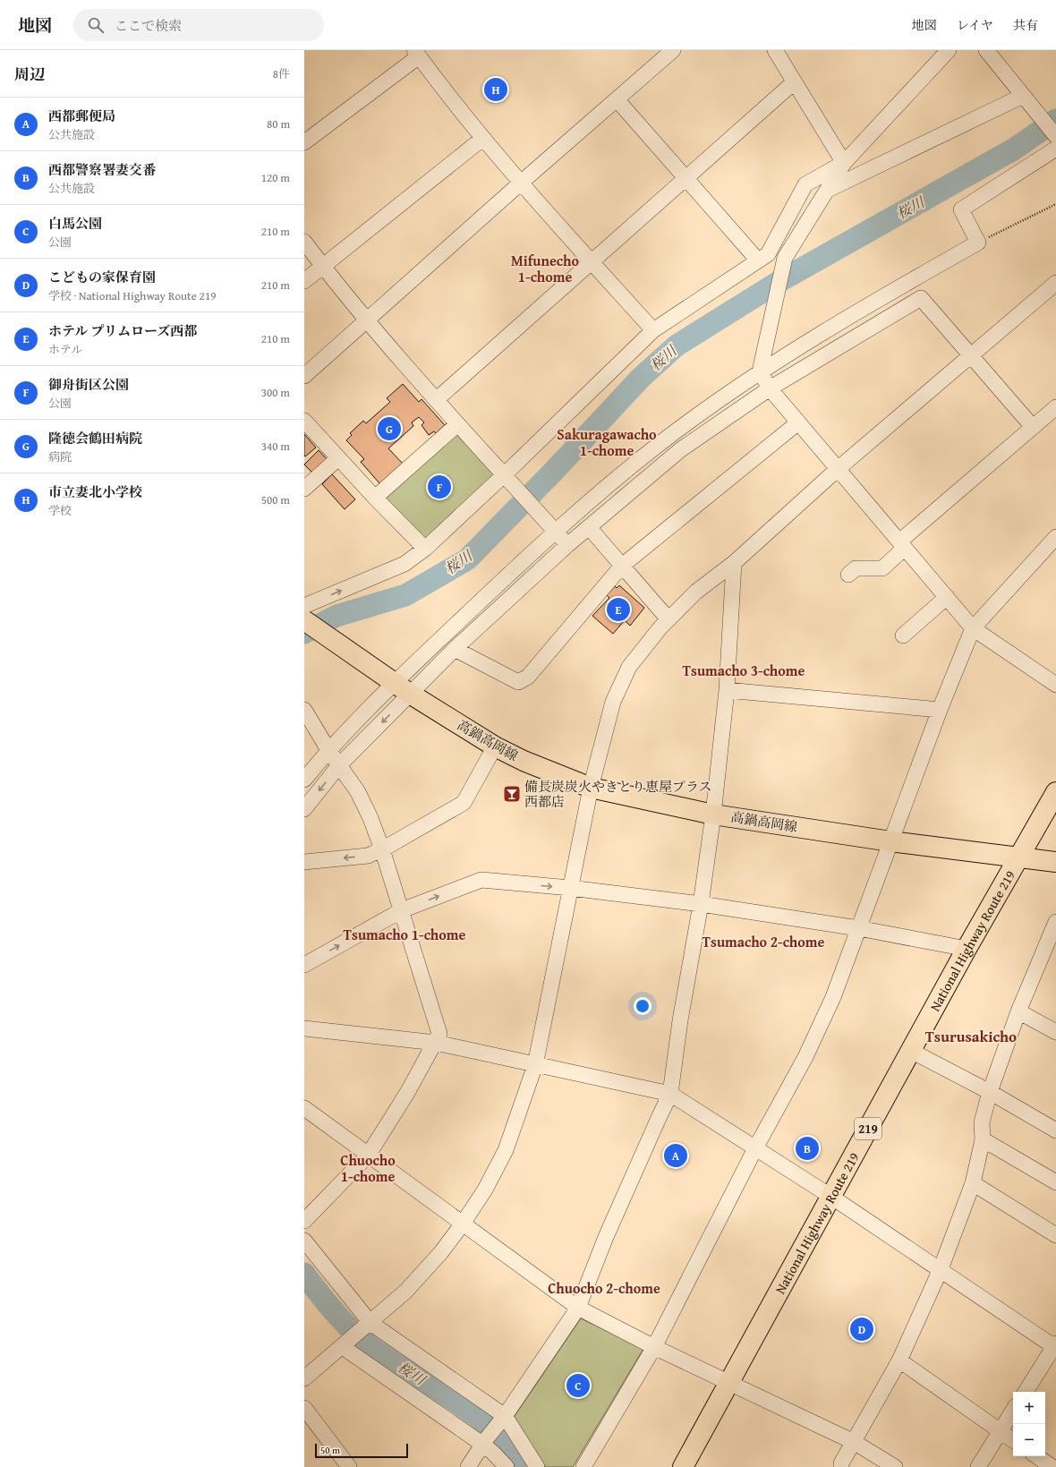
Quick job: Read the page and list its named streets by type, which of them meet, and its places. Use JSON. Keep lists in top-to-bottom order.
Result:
{
  "streets": {
    "main road": ["高鍋高岡線", "National Highway Route 219", "219"]
  },
  "crossings": [
    ["高鍋高岡線", "National Highway Route 219"]
  ],
  "districts": [
    "Mifunecho 1-chome",
    "Sakuragawacho 1-chome",
    "Tsumacho 3-chome",
    "Tsumacho 1-chome",
    "Tsumacho 2-chome",
    "Tsurusakicho",
    "Chuocho 1-chome",
    "Chuocho 2-chome"
  ],
  "water": ["桜川"],
  "places": {
    "bar": ["備長炭炭火やきとり恵屋プラス 西都店"]
  },
  "scale_bar": "50 m",
  "page": {
    "header": "地図",
    "search": "ここで検索",
    "nav": ["地図", "レイヤ", "共有"],
    "heading": ["周辺", "8件"],
    "pins": [
      "H",
      "G",
      "F",
      "E",
      "B",
      "A",
      "D",
      "C"
    ],
    "list": [
      {
        "mark": "A",
        "name": "西都郵便局",
        "note": "公共施設",
        "value": "80 m"
      },
      {
        "mark": "B",
        "name": "西都警察署妻交番",
        "note": "公共施設",
        "value": "120 m"
      },
      {
        "mark": "C",
        "name": "白馬公園",
        "note": "公園",
        "value": "210 m"
      },
      {
        "mark": "D",
        "name": "こどもの家保育園",
        "note": "学校 · National Highway Route 219",
        "value": "210 m"
      },
      {
        "mark": "E",
        "name": "ホテル プリムローズ西都",
        "note": "ホテル",
        "value": "210 m"
      },
      {
        "mark": "F",
        "name": "御舟街区公園",
        "note": "公園",
        "value": "300 m"
      },
      {
        "mark": "G",
        "name": "隆徳会鶴田病院",
        "note": "病院",
        "value": "340 m"
      },
      {
        "mark": "H",
        "name": "市立妻北小学校",
        "note": "学校",
        "value": "500 m"
      }
    ],
    "map_buttons": ["+", "−"],
    "scale": "50 m"
  }
}
